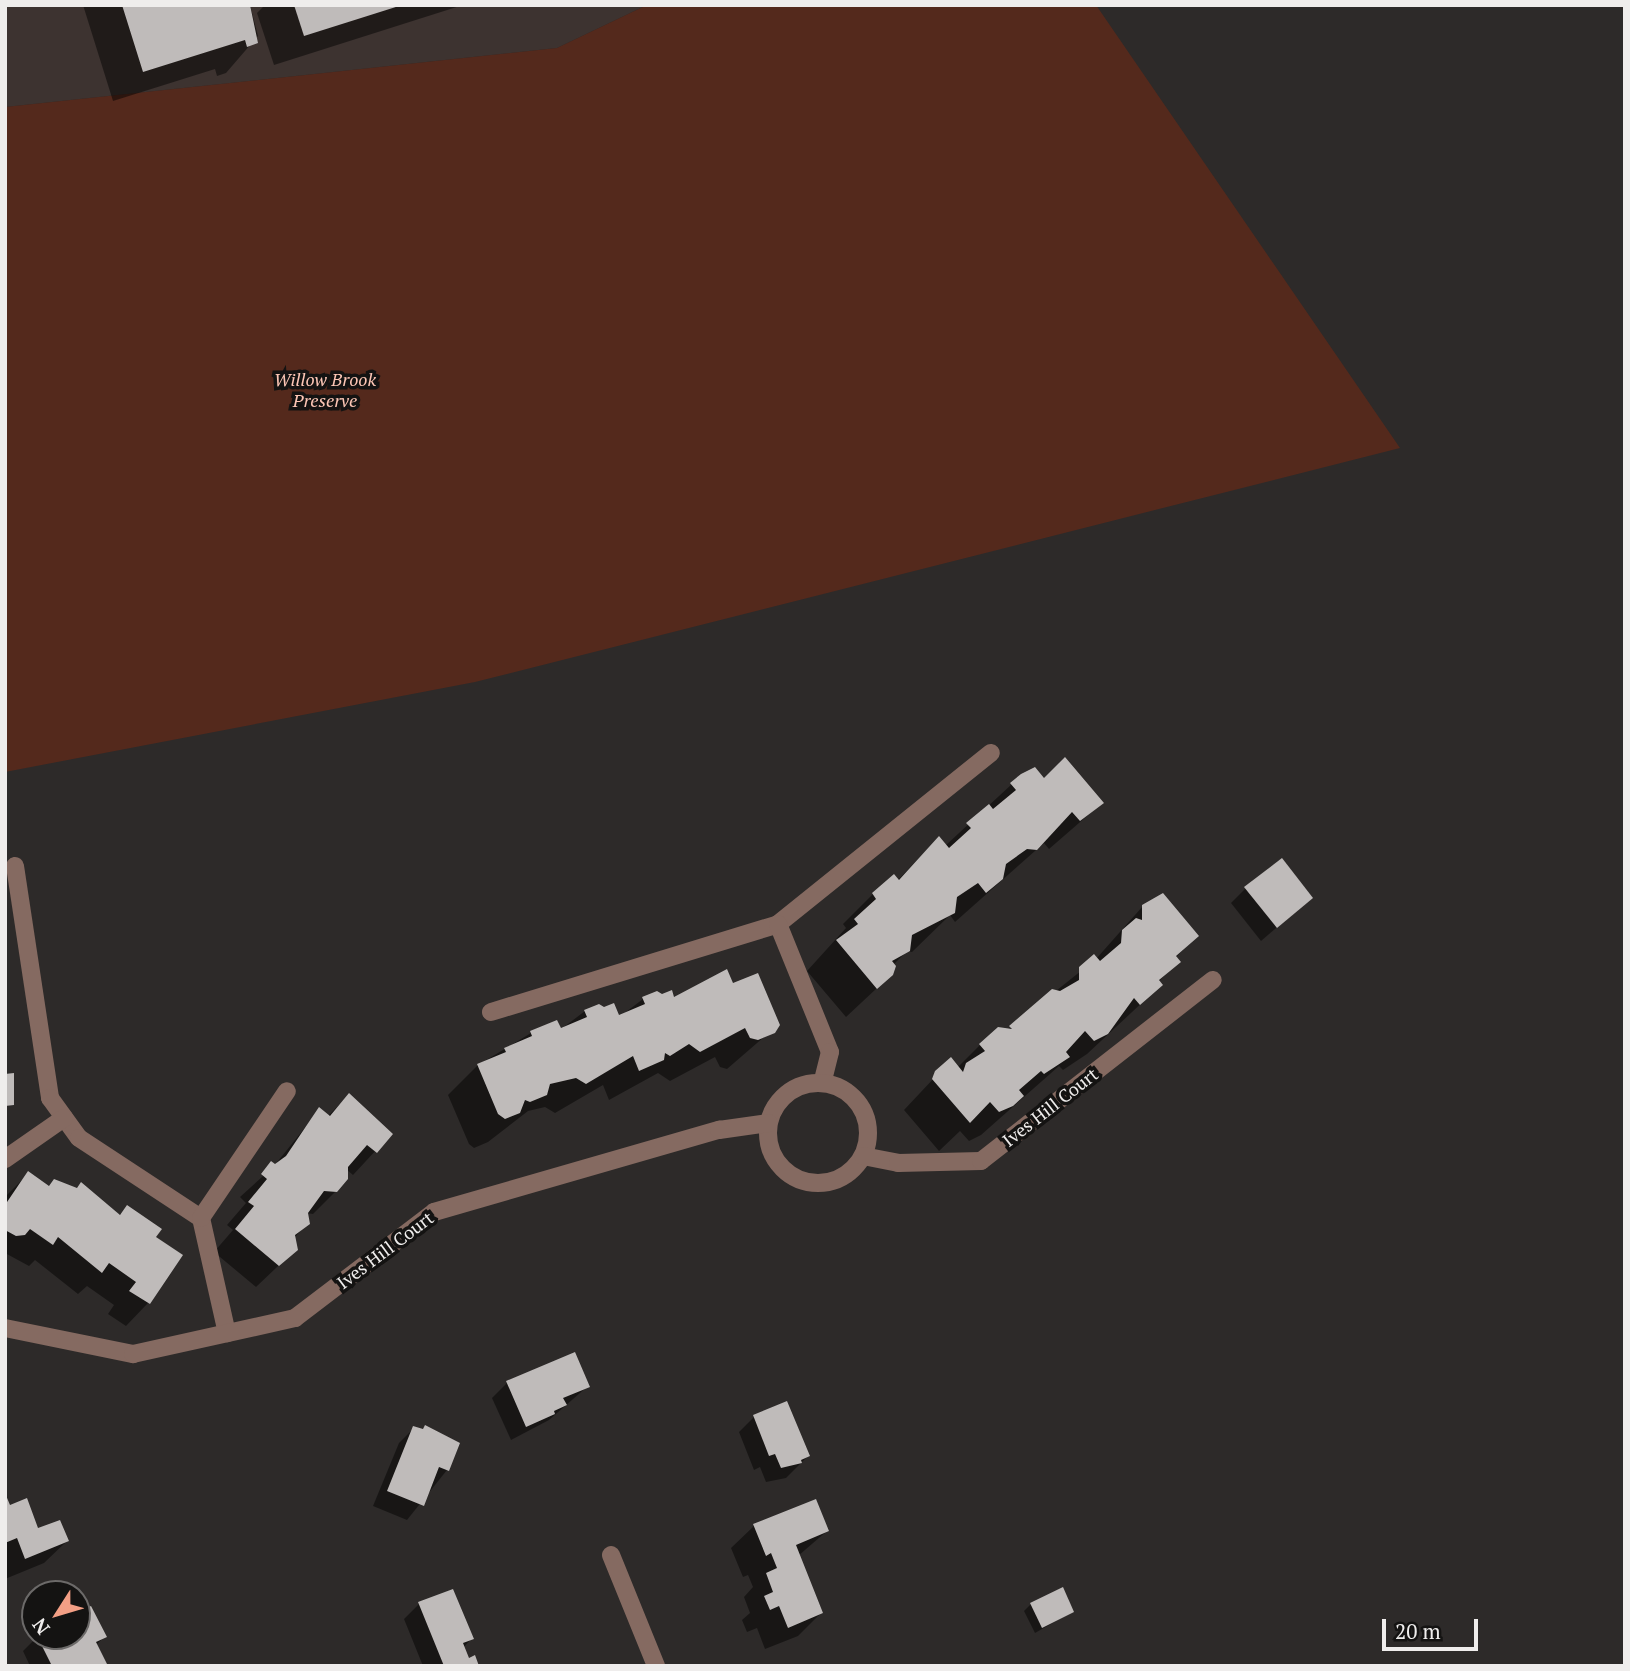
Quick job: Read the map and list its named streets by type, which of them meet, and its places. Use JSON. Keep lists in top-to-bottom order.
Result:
{
  "streets": {
    "street": ["Ives Hill Court"]
  },
  "parks": ["Willow Brook Preserve"],
  "scale_bar": "20 m",
  "north": "bottom left"
}
